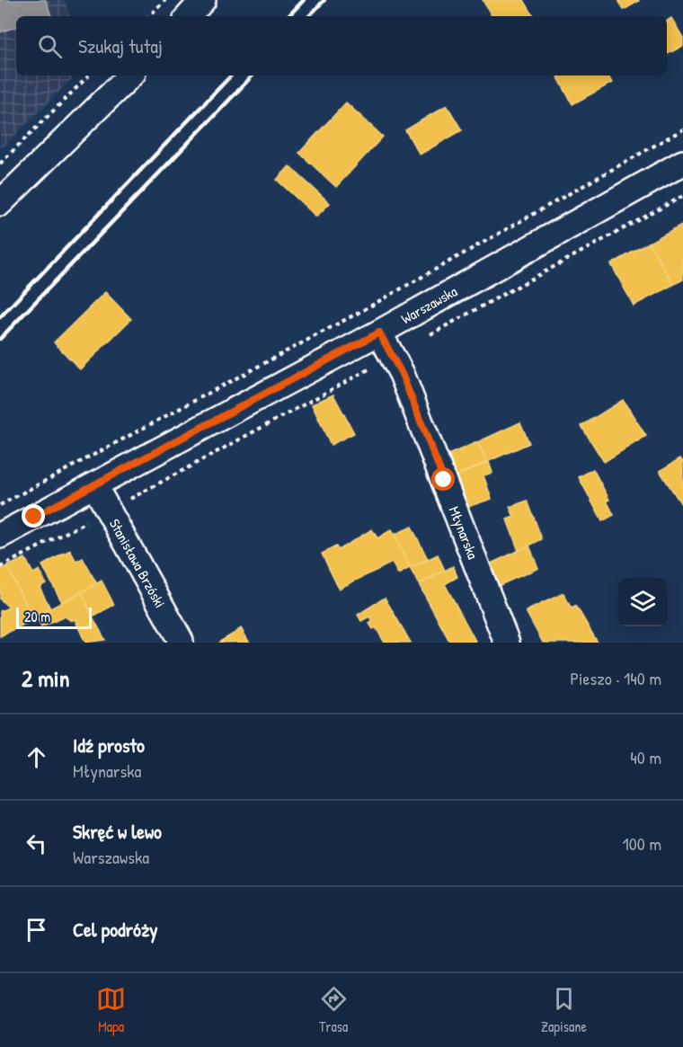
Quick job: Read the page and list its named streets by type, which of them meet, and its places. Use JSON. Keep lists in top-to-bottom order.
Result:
{
  "streets": {
    "street": ["Warszawska", "Młynarska", "Stanisława Brzóski"]
  },
  "crossings": [
    ["Warszawska", "Młynarska"],
    ["Warszawska", "Stanisława Brzóski"]
  ],
  "scale_bar": "20 m",
  "page": {
    "search": "Szukaj tutaj",
    "scale": "20 m",
    "heading": ["2 min", "Pieszo · 140 m"],
    "list": [
      ["Idź prosto", "Młynarska", "40 m"],
      ["Skręć w lewo", "Warszawska", "100 m"],
      "Cel podróży"
    ],
    "nav": ["Mapa", "Trasa", "Zapisane"]
  }
}
